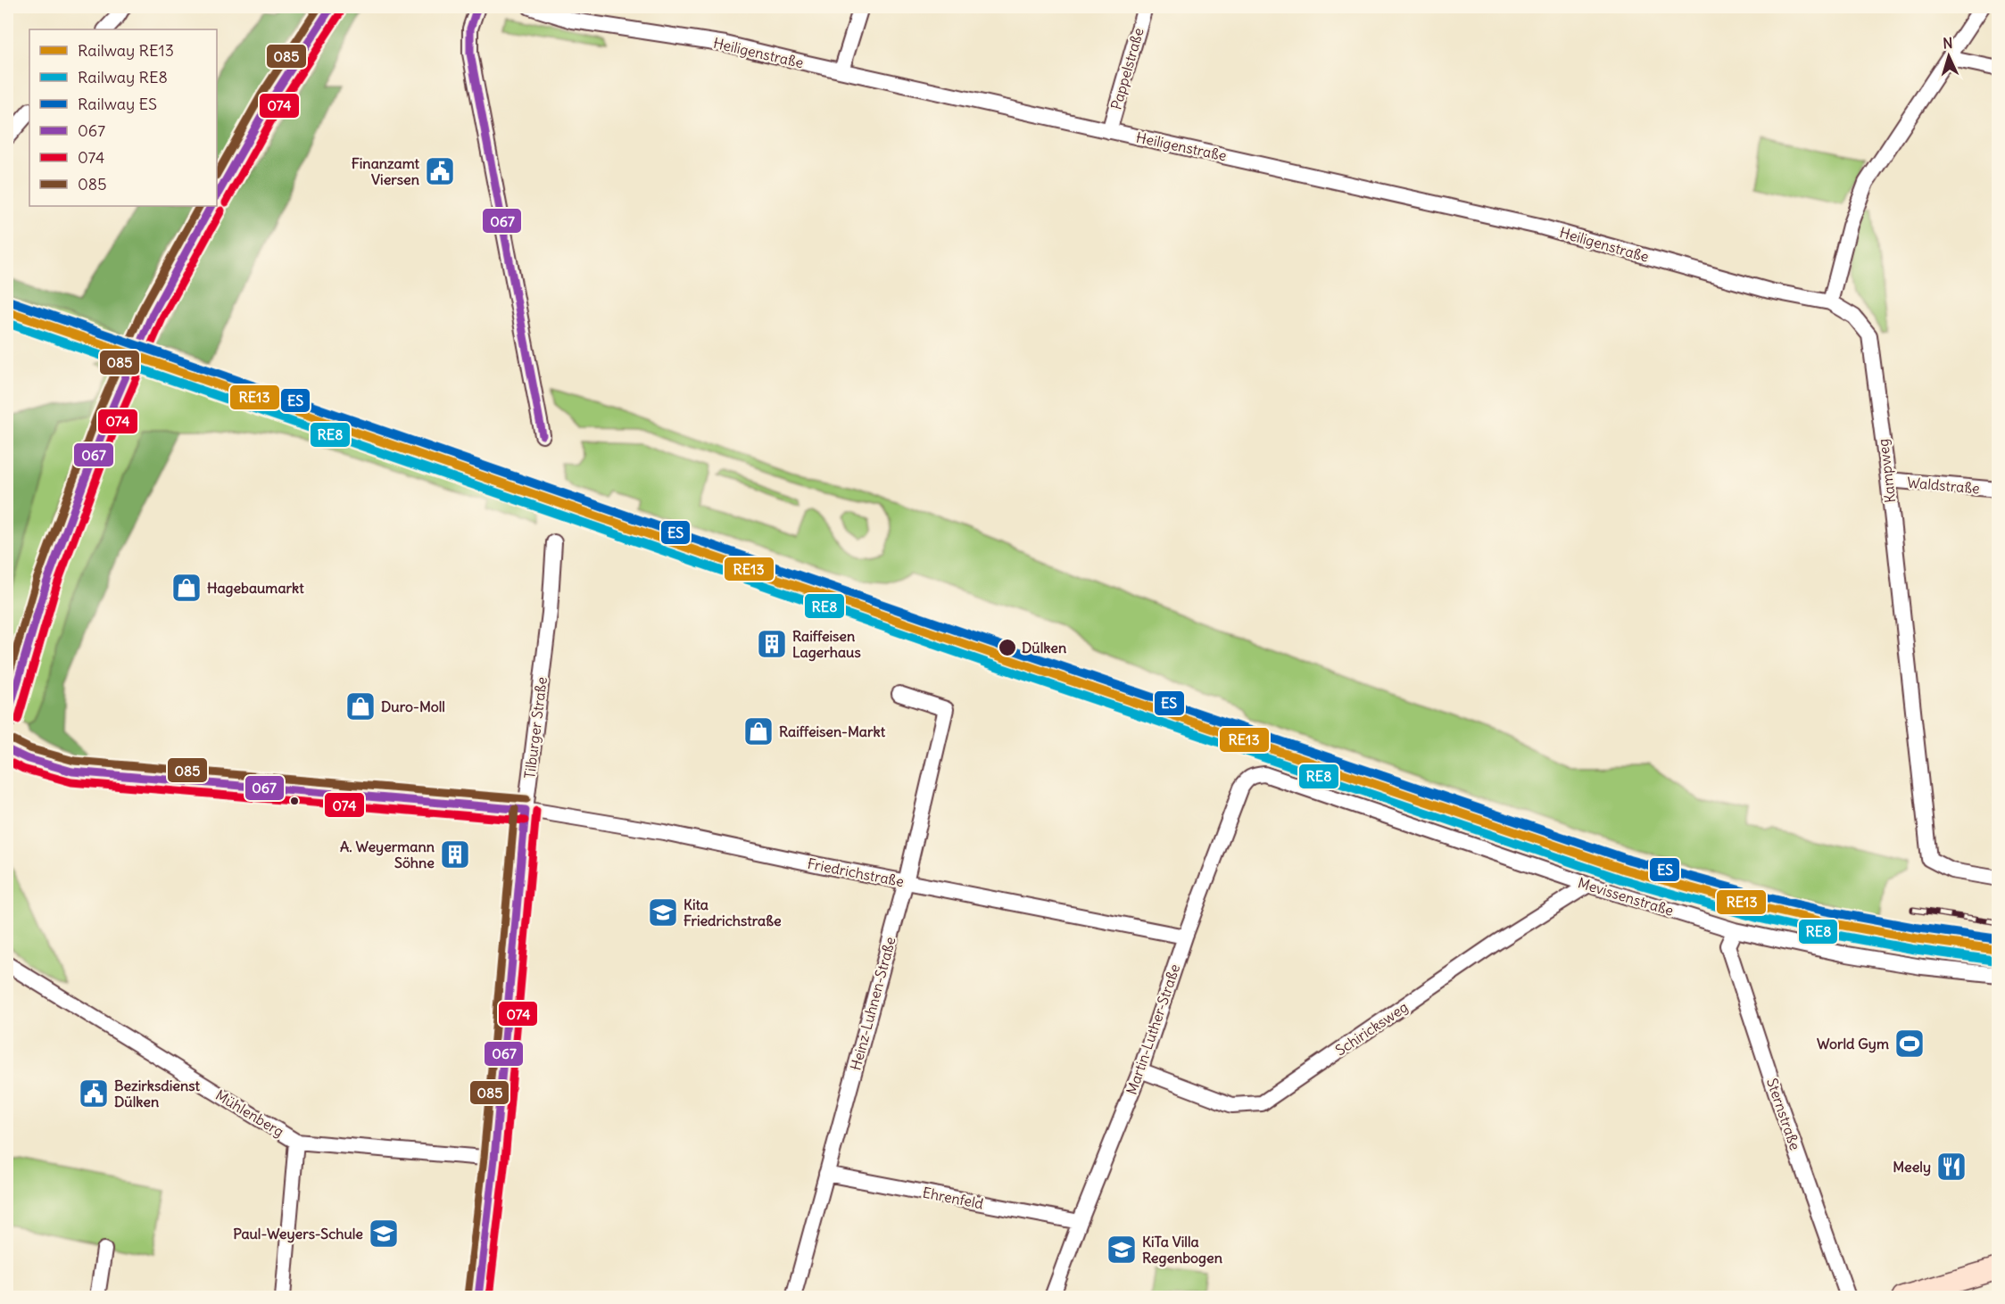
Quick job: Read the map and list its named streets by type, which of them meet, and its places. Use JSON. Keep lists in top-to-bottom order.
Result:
{
  "streets": {
    "street": [
      "Heiligenstraße",
      "Pappelstraße",
      "Kampweg",
      "Waldstraße",
      "Tilburger Straße",
      "Friedrichstraße",
      "Mevissenstraße",
      "Heinz-Luhnen-Straße",
      "Schiricksweg",
      "Martin-Luther-Straße",
      "Mühlenberg",
      "Sternstraße",
      "Ehrenfeld"
    ]
  },
  "crossings": [
    ["Heiligenstraße", "Pappelstraße"],
    ["Heiligenstraße", "Kampweg"],
    ["Kampweg", "Waldstraße"],
    ["Tilburger Straße", "Friedrichstraße"],
    ["Tilburger Straße", "Mühlenberg"],
    ["Friedrichstraße", "Heinz-Luhnen-Straße"],
    ["Friedrichstraße", "Martin-Luther-Straße"],
    ["Mevissenstraße", "Schiricksweg"],
    ["Mevissenstraße", "Martin-Luther-Straße"],
    ["Mevissenstraße", "Sternstraße"],
    ["Heinz-Luhnen-Straße", "Ehrenfeld"],
    ["Schiricksweg", "Martin-Luther-Straße"],
    ["Martin-Luther-Straße", "Ehrenfeld"]
  ],
  "places": {
    "public building": ["Finanzamt Viersen", "Bezirksdienst Dülken"],
    "shop": ["Hagebaumarkt", "Duro-Moll", "Raiffeisen-Markt"],
    "building": ["Raiffeisen Lagerhaus", "A. Weyermann Söhne"],
    "other": ["Dülken"],
    "school or university": ["Kita Friedrichstraße", "Paul-Weyers-Schule", "KiTa Villa Regenbogen"],
    "sports": ["World Gym"],
    "restaurant": ["Meely"]
  },
  "lines": [
    "transit line 067",
    "transit line 085",
    "transit line 074",
    "rail line ES",
    "rail line RE13",
    "rail line RE8"
  ],
  "legend": [
    "Railway RE13",
    "Railway RE8",
    "Railway ES",
    "067",
    "074",
    "085"
  ],
  "north": "top"
}
